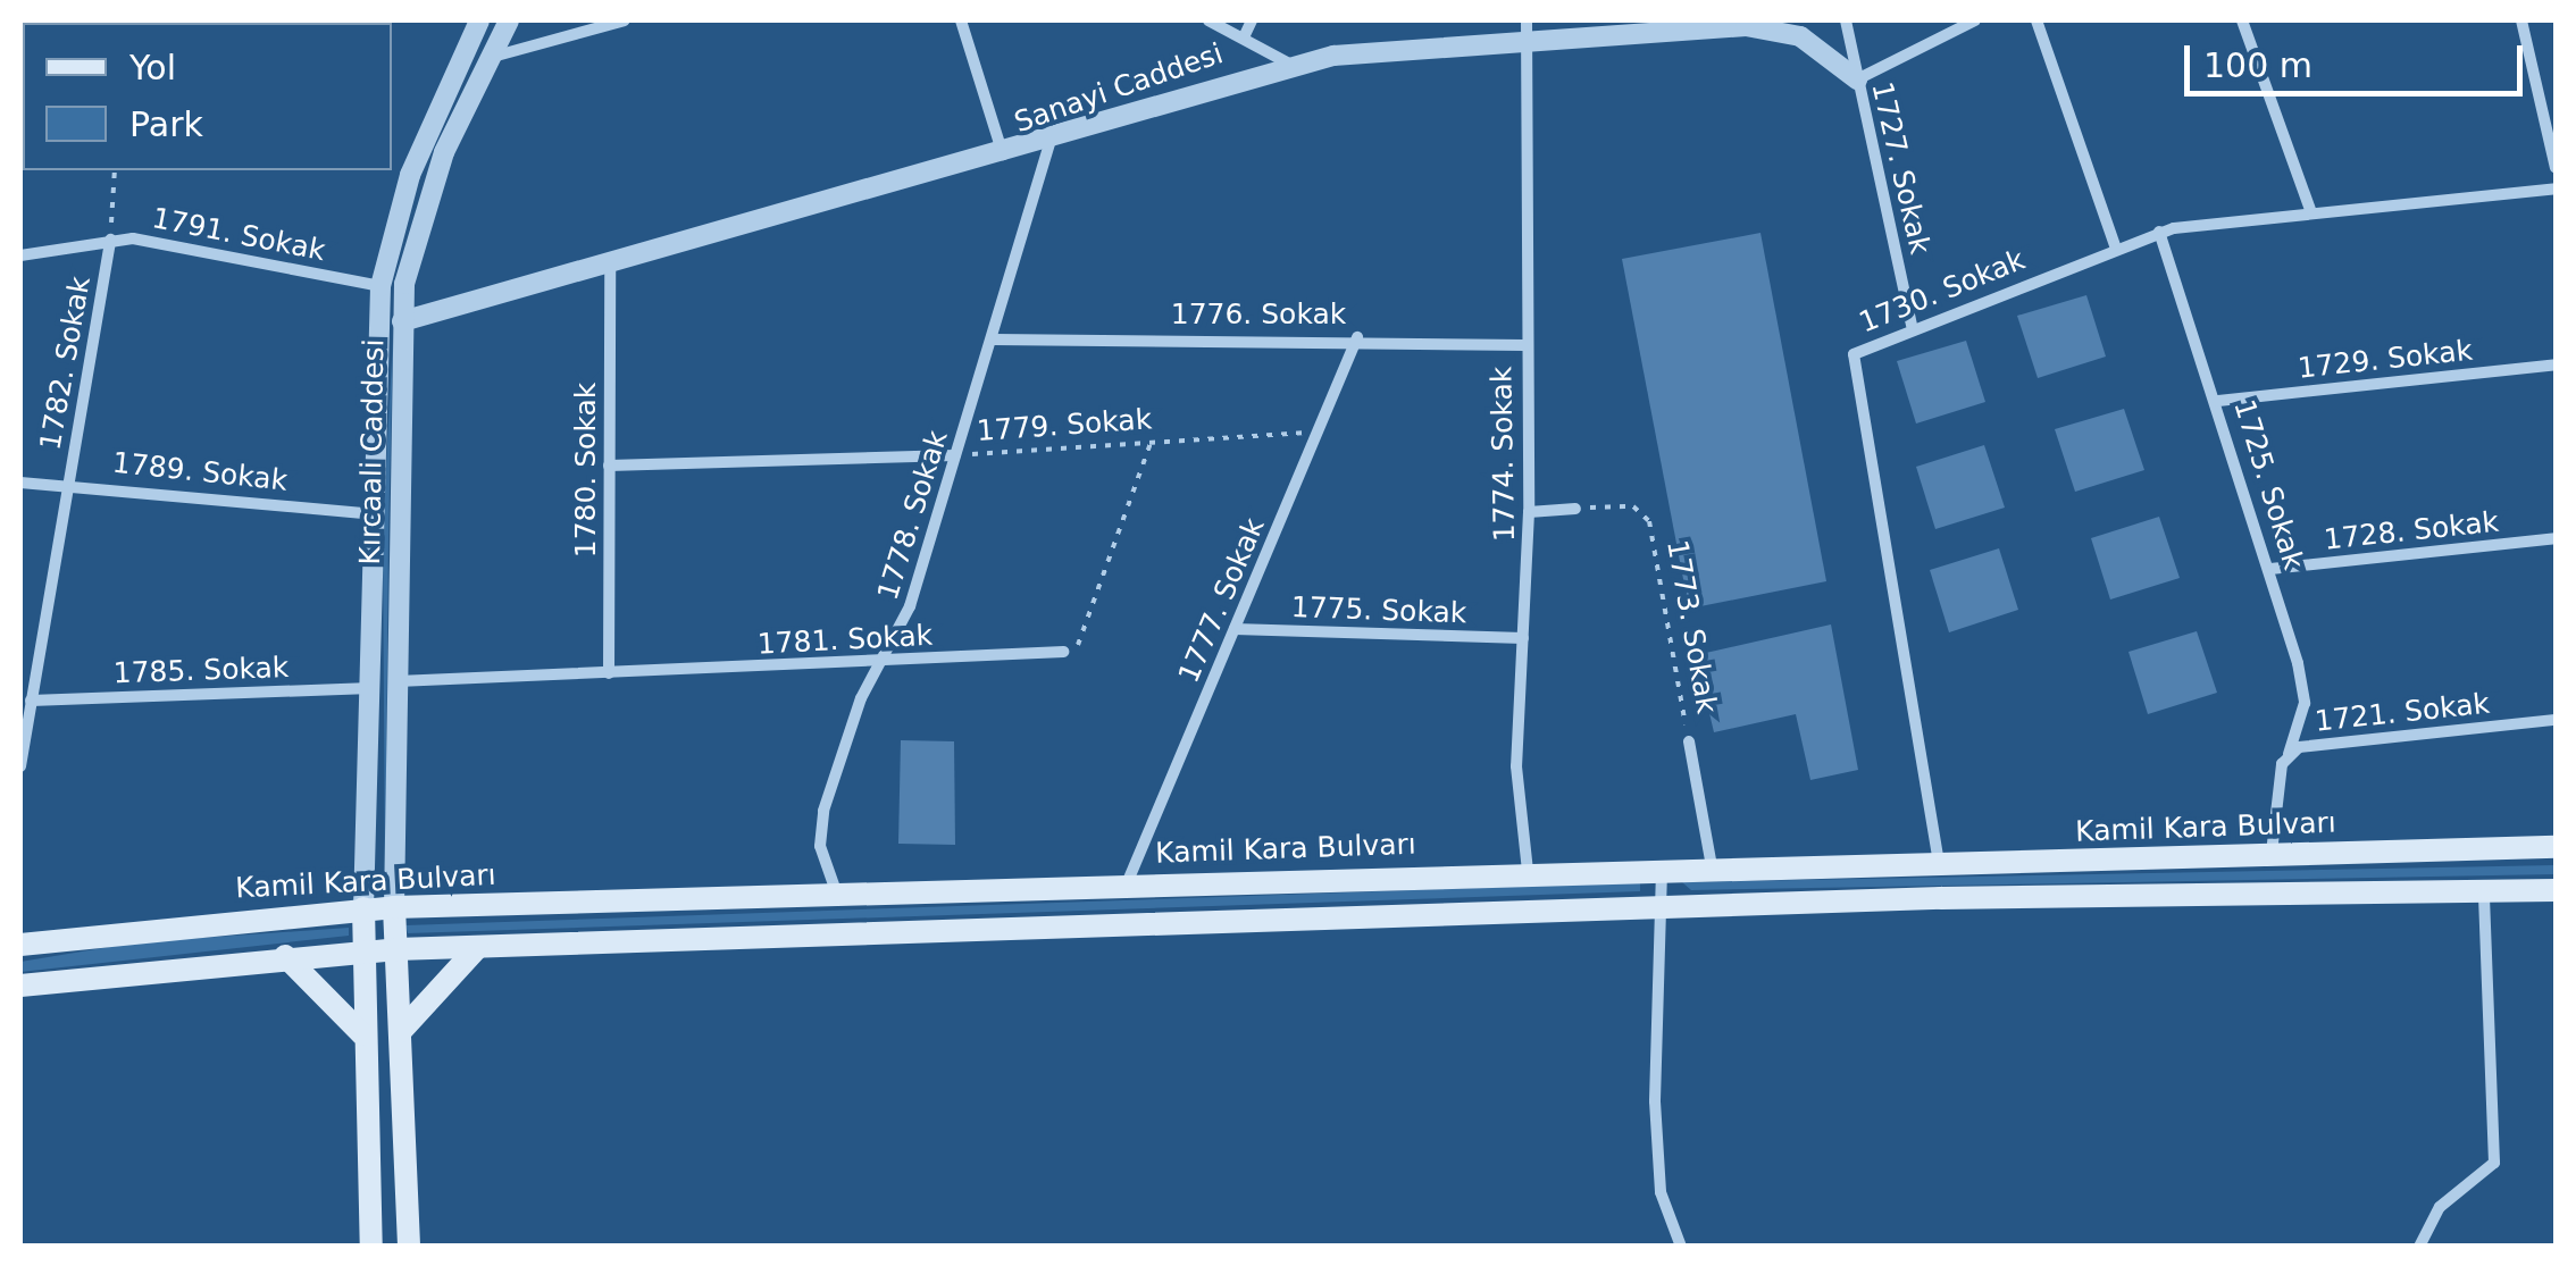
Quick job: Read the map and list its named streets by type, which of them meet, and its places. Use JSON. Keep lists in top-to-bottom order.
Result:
{
  "streets": {
    "main road": ["Kamil Kara Bulvarı"],
    "street": [
      "Sanayi Caddesi",
      "1727. Sokak",
      "1791. Sokak",
      "1730. Sokak",
      "1776. Sokak",
      "1729. Sokak",
      "1782. Sokak",
      "1779. Sokak",
      "Kırcaali Caddesi",
      "1774. Sokak",
      "1780. Sokak",
      "1789. Sokak",
      "1725. Sokak",
      "1778. Sokak",
      "1728. Sokak",
      "1777. Sokak",
      "1775. Sokak",
      "1773. Sokak",
      "1781. Sokak",
      "1785. Sokak",
      "1721. Sokak"
    ]
  },
  "crossings": [
    ["Sanayi Caddesi", "1727. Sokak"],
    ["Sanayi Caddesi", "Kırcaali Caddesi"],
    ["Sanayi Caddesi", "1774. Sokak"],
    ["Sanayi Caddesi", "1780. Sokak"],
    ["Sanayi Caddesi", "1778. Sokak"],
    ["1727. Sokak", "1730. Sokak"],
    ["1791. Sokak", "1782. Sokak"],
    ["1791. Sokak", "Kırcaali Caddesi"],
    ["1730. Sokak", "1725. Sokak"],
    ["1730. Sokak", "Kamil Kara Bulvarı"],
    ["1776. Sokak", "1774. Sokak"],
    ["1776. Sokak", "1778. Sokak"],
    ["1776. Sokak", "1777. Sokak"],
    ["1729. Sokak", "1725. Sokak"],
    ["1782. Sokak", "1789. Sokak"],
    ["1782. Sokak", "1785. Sokak"],
    ["1779. Sokak", "1780. Sokak"],
    ["1779. Sokak", "1778. Sokak"],
    ["1779. Sokak", "1777. Sokak"],
    ["Kırcaali Caddesi", "1789. Sokak"],
    ["Kırcaali Caddesi", "1781. Sokak"],
    ["Kırcaali Caddesi", "1785. Sokak"],
    ["Kırcaali Caddesi", "Kamil Kara Bulvarı"],
    ["1774. Sokak", "1775. Sokak"],
    ["1774. Sokak", "Kamil Kara Bulvarı"],
    ["1780. Sokak", "1781. Sokak"],
    ["1725. Sokak", "1728. Sokak"],
    ["1725. Sokak", "1721. Sokak"],
    ["1778. Sokak", "1781. Sokak"],
    ["1778. Sokak", "Kamil Kara Bulvarı"],
    ["1777. Sokak", "1775. Sokak"],
    ["1777. Sokak", "Kamil Kara Bulvarı"],
    ["1773. Sokak", "Kamil Kara Bulvarı"],
    ["1721. Sokak", "Kamil Kara Bulvarı"]
  ],
  "legend": ["Yol", "Park"],
  "scale_bar": "100 m"
}
